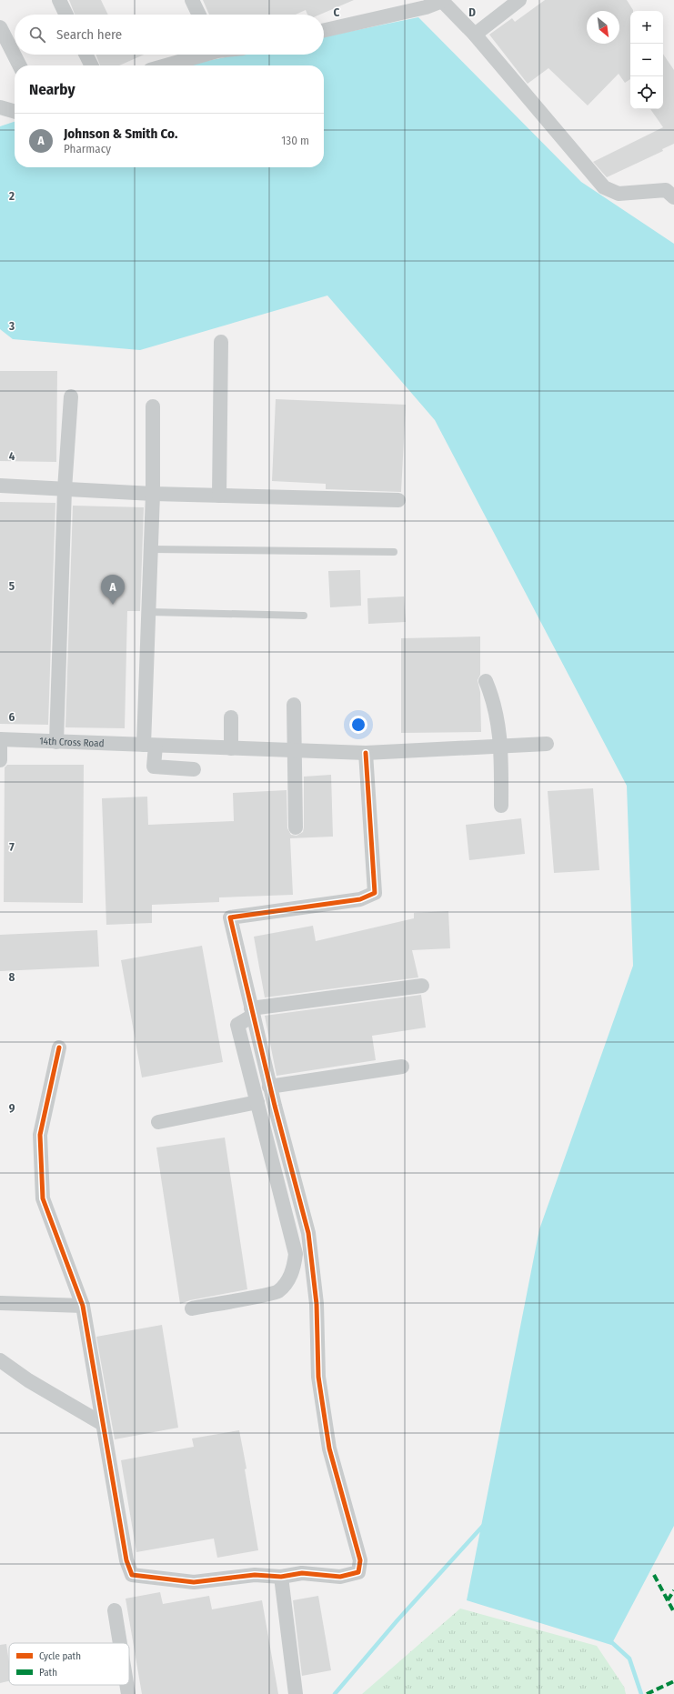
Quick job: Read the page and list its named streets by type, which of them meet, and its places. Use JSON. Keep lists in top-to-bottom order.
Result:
{
  "streets": {
    "street": ["14th Cross Road"]
  },
  "legend": ["Cycle path", "Path"],
  "north": "bottom right",
  "page": {
    "map_buttons": ["+", "−"],
    "search": "Search here",
    "heading": "Nearby",
    "list": [
      {
        "mark": "A",
        "name": "Johnson & Smith Co.",
        "note": "Pharmacy",
        "value": "130 m"
      }
    ],
    "pins": "A"
  },
  "grid": {
    "columns": ["C", "D"],
    "rows": [
      "2",
      "3",
      "4",
      "5",
      "6",
      "7",
      "8",
      "9"
    ]
  }
}
